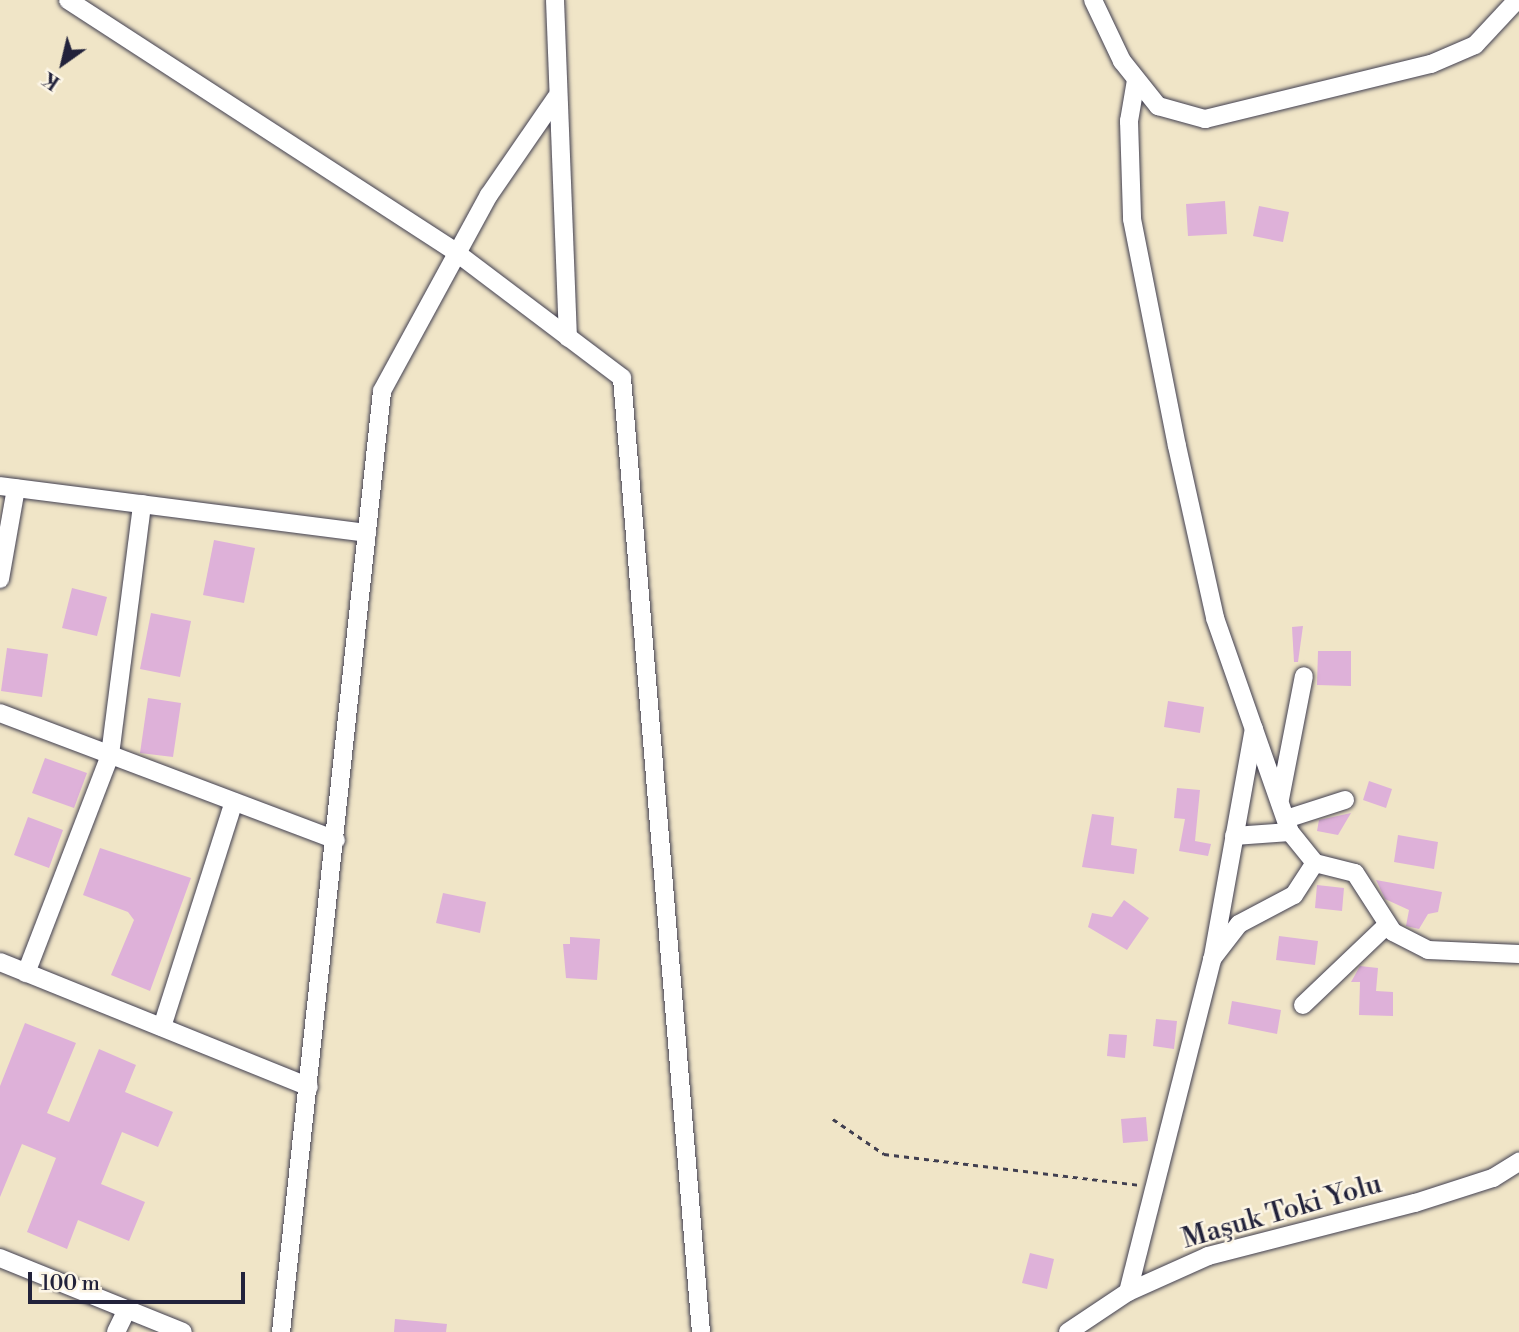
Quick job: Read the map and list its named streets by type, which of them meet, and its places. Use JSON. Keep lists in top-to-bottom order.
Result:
{
  "streets": {
    "street": ["Maşuk Toki Yolu"]
  },
  "scale_bar": "100 m",
  "north": "bottom left"
}
